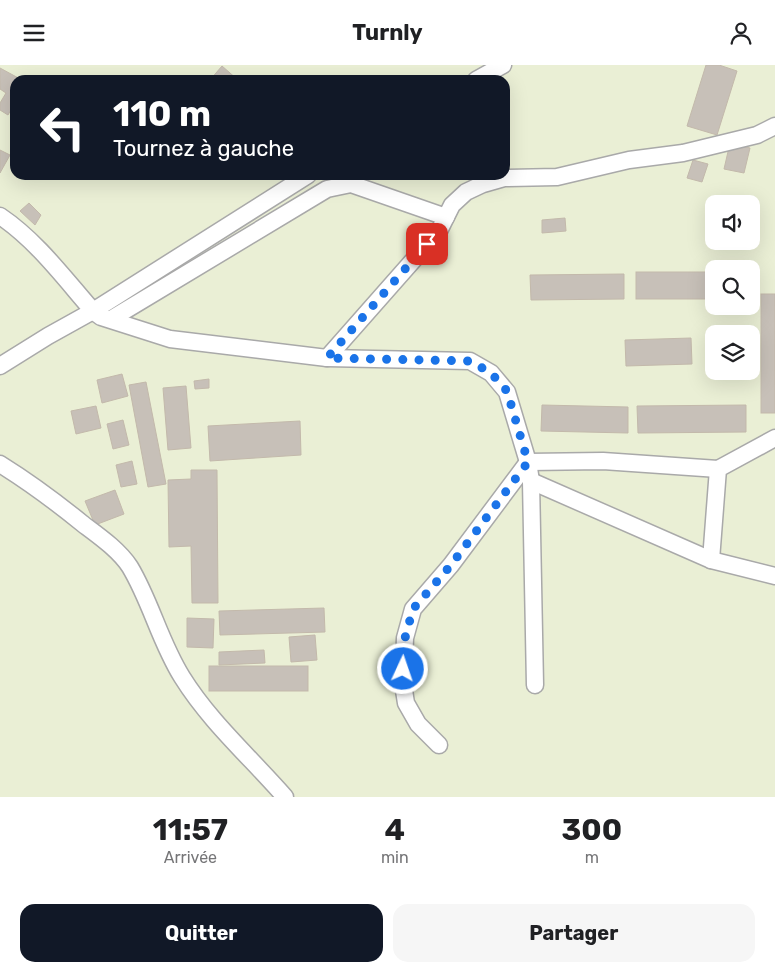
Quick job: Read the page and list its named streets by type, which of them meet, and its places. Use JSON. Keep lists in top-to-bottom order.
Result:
{
  "page": {
    "header": "Turnly",
    "turn": ["110 m", "Tournez à gauche"],
    "eta": [
      "11:57",
      "Arrivée",
      "4",
      "min",
      "300",
      "m"
    ],
    "buttons": ["Quitter", "Partager"]
  }
}
